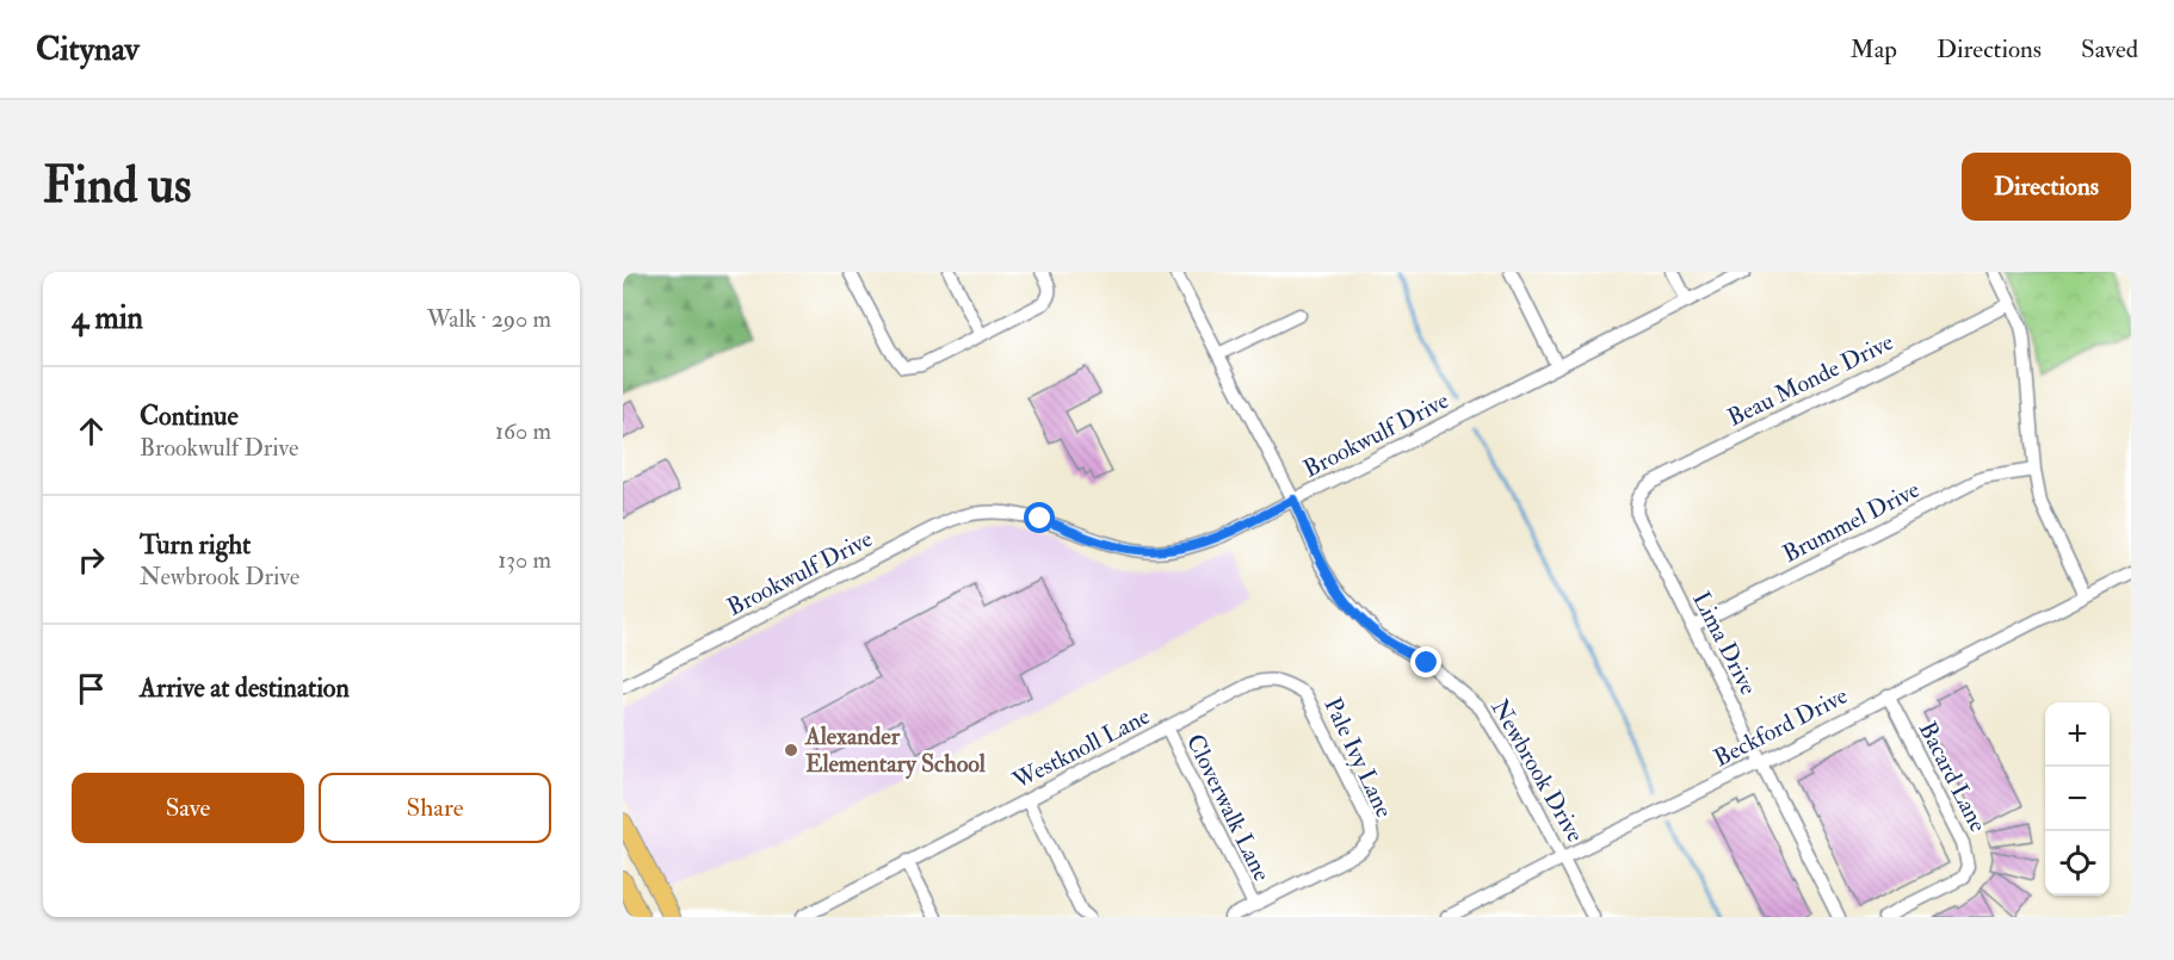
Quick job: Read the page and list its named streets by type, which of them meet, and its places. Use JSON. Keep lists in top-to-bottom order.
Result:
{
  "streets": {
    "street": [
      "Beau Monde Drive",
      "Brookwulf Drive",
      "Brummel Drive",
      "Lima Drive",
      "Beckford Drive",
      "Westknoll Lane",
      "Pale Ivy Lane",
      "Newbrook Drive",
      "Bacard Lane",
      "Cloverwalk Lane"
    ]
  },
  "crossings": [
    ["Beau Monde Drive", "Lima Drive"],
    ["Brookwulf Drive", "Newbrook Drive"],
    ["Brummel Drive", "Lima Drive"],
    ["Lima Drive", "Beckford Drive"],
    ["Beckford Drive", "Newbrook Drive"],
    ["Beckford Drive", "Bacard Lane"],
    ["Westknoll Lane", "Pale Ivy Lane"],
    ["Westknoll Lane", "Cloverwalk Lane"],
    ["Pale Ivy Lane", "Cloverwalk Lane"]
  ],
  "places": ["Alexander Elementary School"],
  "page": {
    "header": "Citynav",
    "nav": ["Map", "Directions", "Saved"],
    "buttons": [
      "Directions",
      ["Save", "Share"]
    ],
    "title": "Find us",
    "heading": ["4 min", "Walk · 290 m"],
    "list": [
      ["Continue", "Brookwulf Drive", "160 m"],
      ["Turn right", "Newbrook Drive", "130 m"],
      "Arrive at destination"
    ],
    "map_buttons": ["+", "−"]
  }
}
